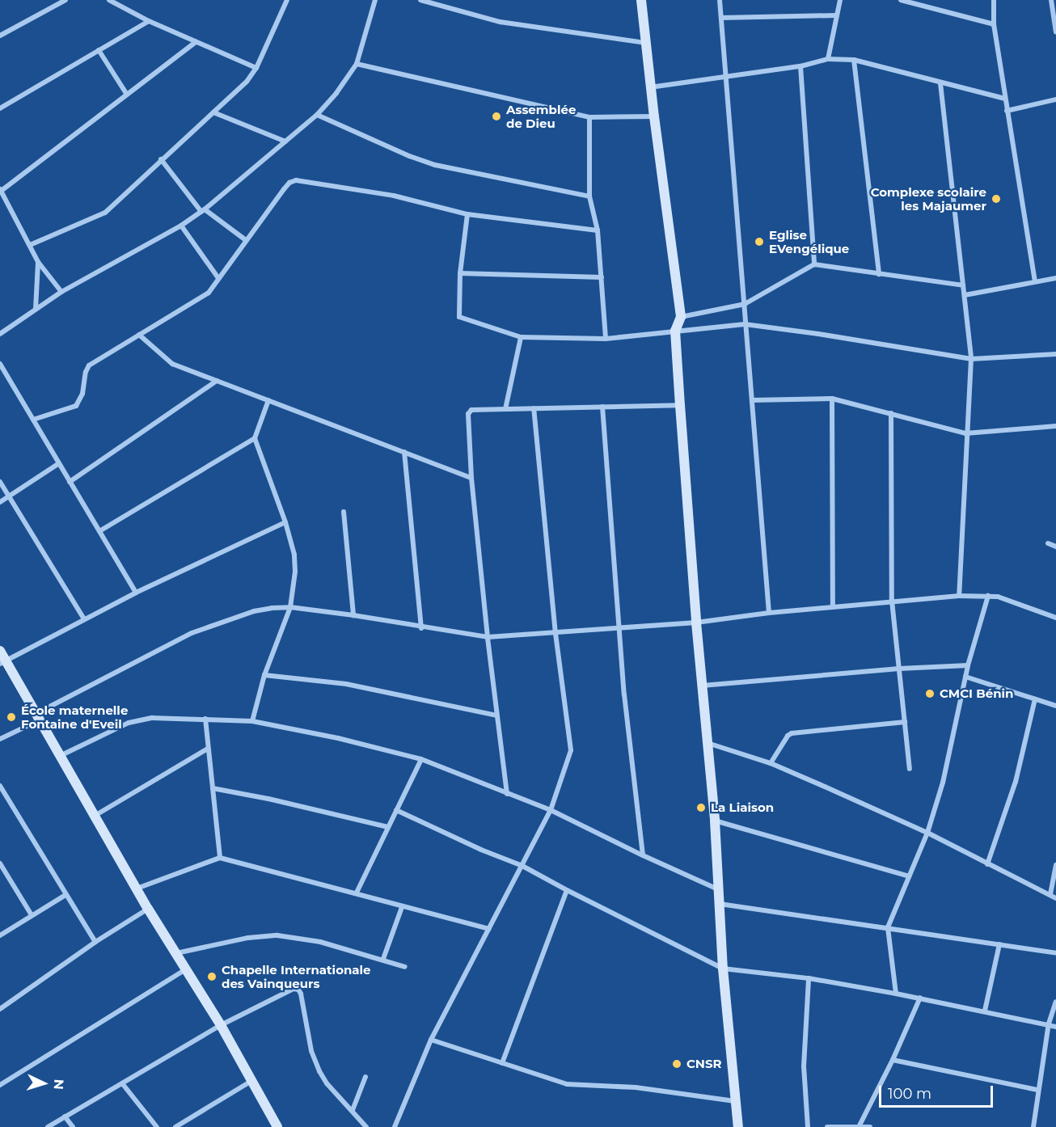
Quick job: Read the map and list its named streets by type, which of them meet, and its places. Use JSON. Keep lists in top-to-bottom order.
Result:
{
  "places": [
    "Assemblée de Dieu",
    "Complexe scolaire les Majaumer",
    "Eglise EVengélique",
    "CMCI Bénin",
    "École maternelle Fontaine d'Eveil",
    "La Liaison",
    "Chapelle Internationale des Vainqueurs",
    "CNSR"
  ],
  "scale_bar": "100 m",
  "north": "right"
}
